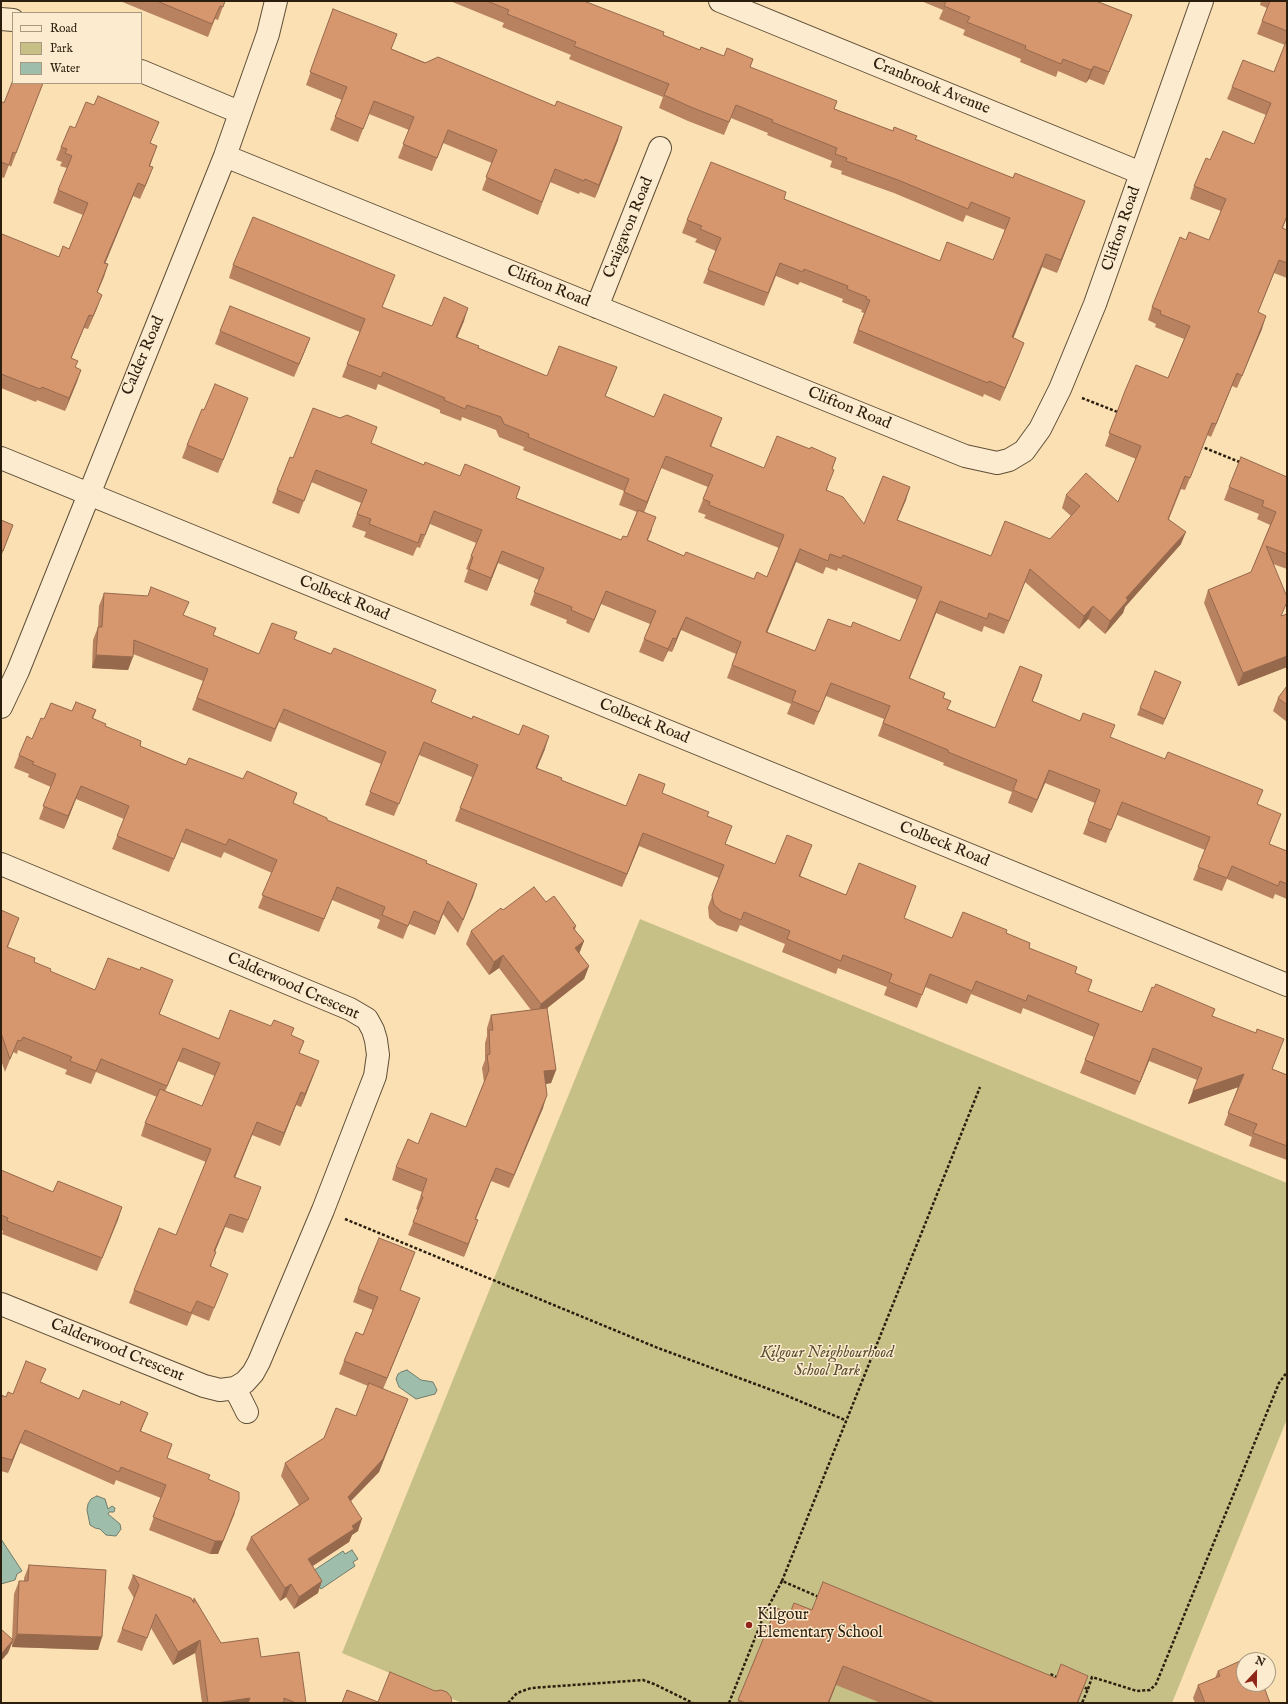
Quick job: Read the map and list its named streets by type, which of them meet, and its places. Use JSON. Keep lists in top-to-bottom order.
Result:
{
  "streets": {
    "street": [
      "Cranbrook Avenue",
      "Craigavon Road",
      "Clifton Road",
      "Calder Road",
      "Colbeck Road",
      "Calderwood Crescent"
    ]
  },
  "crossings": [
    ["Cranbrook Avenue", "Clifton Road"],
    ["Craigavon Road", "Clifton Road"],
    ["Clifton Road", "Calder Road"],
    ["Calder Road", "Colbeck Road"]
  ],
  "parks": ["Kilgour Neighbourhood School Park"],
  "places": ["Kilgour Elementary School"],
  "legend": ["Road", "Park", "Water"],
  "north": "top"
}
